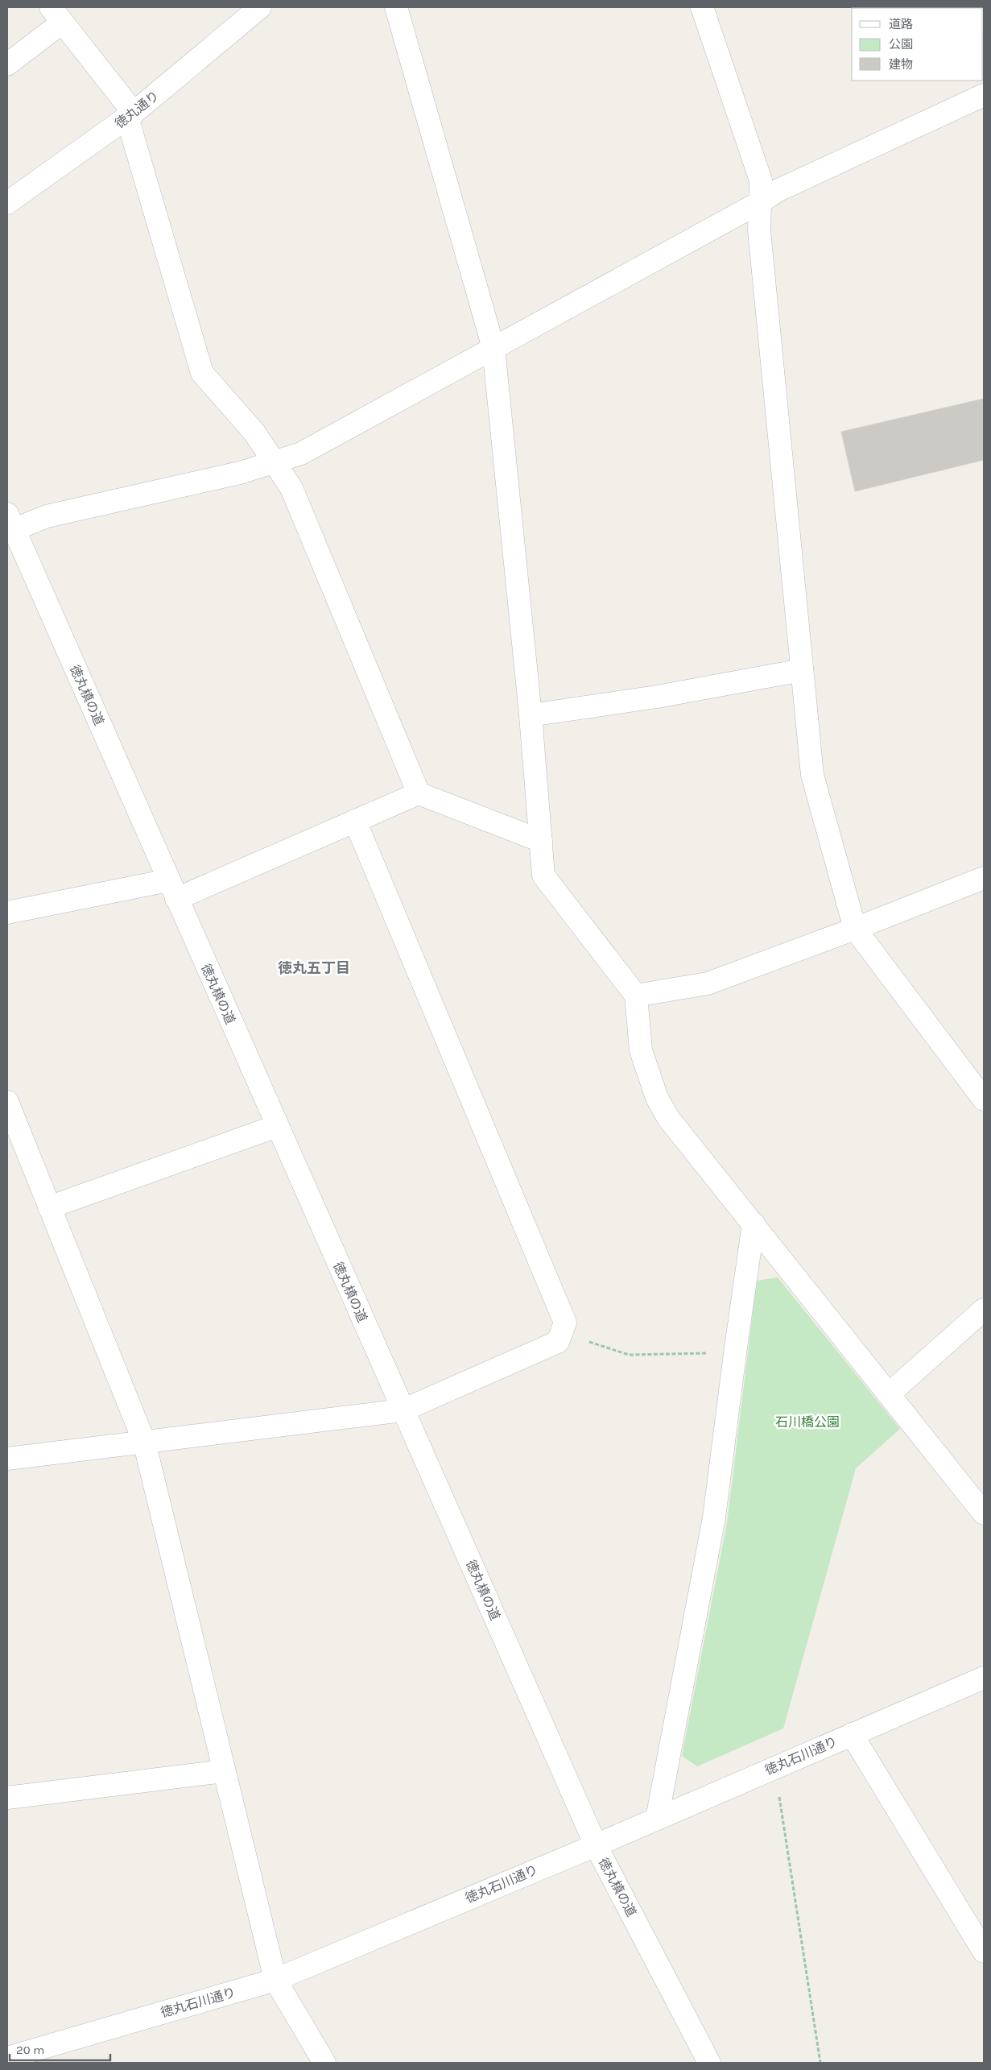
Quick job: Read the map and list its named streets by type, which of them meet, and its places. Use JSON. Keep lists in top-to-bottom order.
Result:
{
  "streets": {
    "street": ["徳丸通り", "徳丸槙の道", "徳丸石川通り"]
  },
  "crossings": [
    ["徳丸槙の道", "徳丸石川通り"]
  ],
  "districts": ["徳丸五丁目"],
  "parks": ["石川橋公園"],
  "legend": ["道路", "公園", "建物"],
  "scale_bar": "20 m"
}
